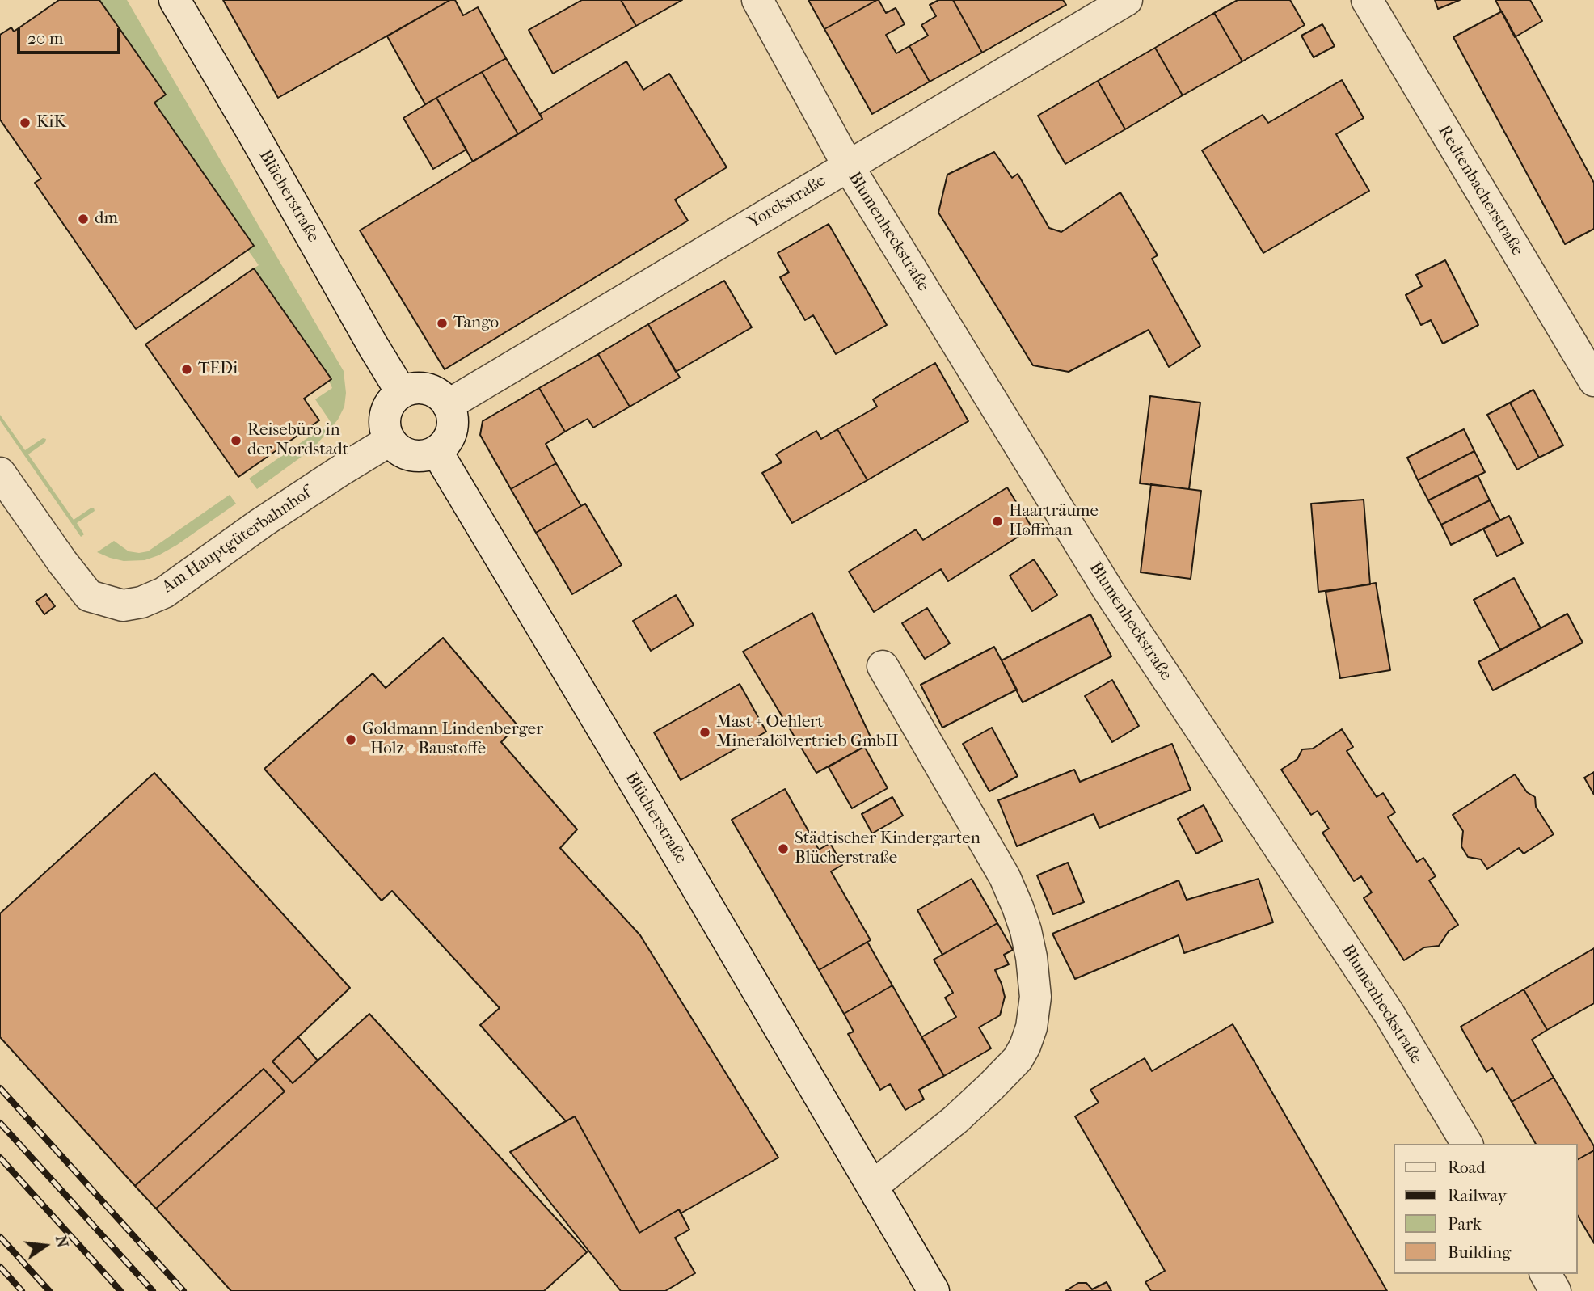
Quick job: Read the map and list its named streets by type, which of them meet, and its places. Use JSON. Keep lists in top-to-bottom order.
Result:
{
  "streets": {
    "street": [
      "Redtenbacherstraße",
      "Blücherstraße",
      "Yorckstraße",
      "Blumenheckstraße",
      "Am Hauptgüterbahnhof"
    ]
  },
  "crossings": [
    ["Blücherstraße", "Yorckstraße"],
    ["Blücherstraße", "Am Hauptgüterbahnhof"],
    ["Yorckstraße", "Blumenheckstraße"],
    ["Yorckstraße", "Am Hauptgüterbahnhof"]
  ],
  "places": [
    "KiK",
    "dm",
    "Tango",
    "TEDi",
    "Reisebüro in der Nordstadt",
    "Haarträume Hoffman",
    "Mast + Oehlert Mineralölvertrieb GmbH",
    "Goldmann Lindenberger - Holz + Baustoffe",
    "Städtischer Kindergarten Blücherstraße"
  ],
  "legend": [
    "Road",
    "Railway",
    "Park",
    "Building"
  ],
  "scale_bar": "20 m",
  "north": "right"
}
